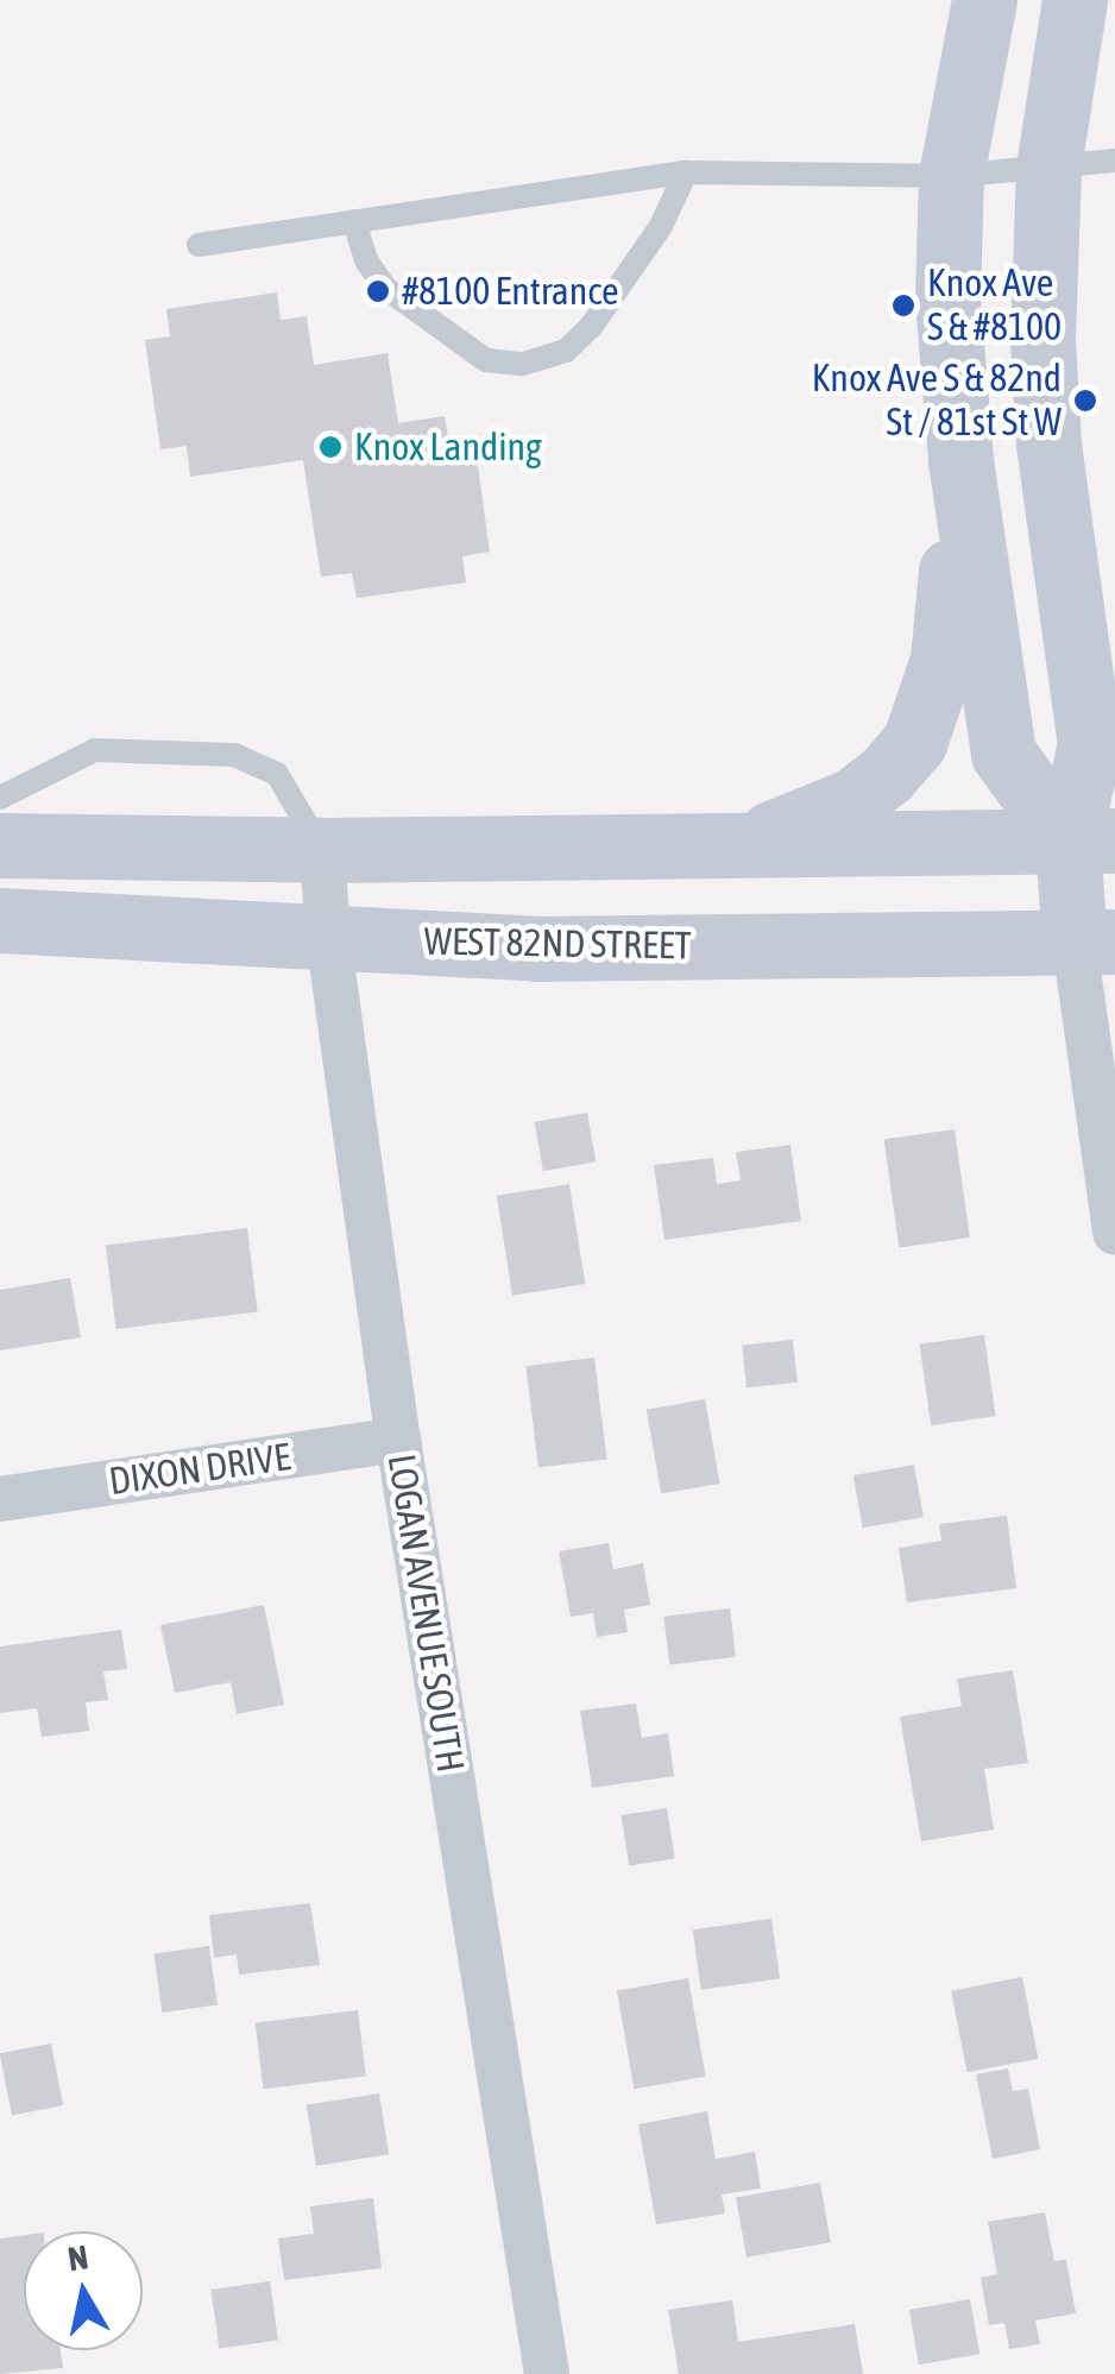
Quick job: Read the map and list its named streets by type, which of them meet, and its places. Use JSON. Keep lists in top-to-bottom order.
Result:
{
  "streets": {
    "street": ["WEST 82ND STREET", "DIXON DRIVE", "LOGAN AVENUE SOUTH"]
  },
  "crossings": [
    ["WEST 82ND STREET", "LOGAN AVENUE SOUTH"],
    ["DIXON DRIVE", "LOGAN AVENUE SOUTH"]
  ],
  "places": [
    "#8100 Entrance",
    "Knox Ave S & #8100",
    "Knox Ave S & 82nd St / 81st St W",
    "Knox Landing"
  ],
  "north": "top"
}
